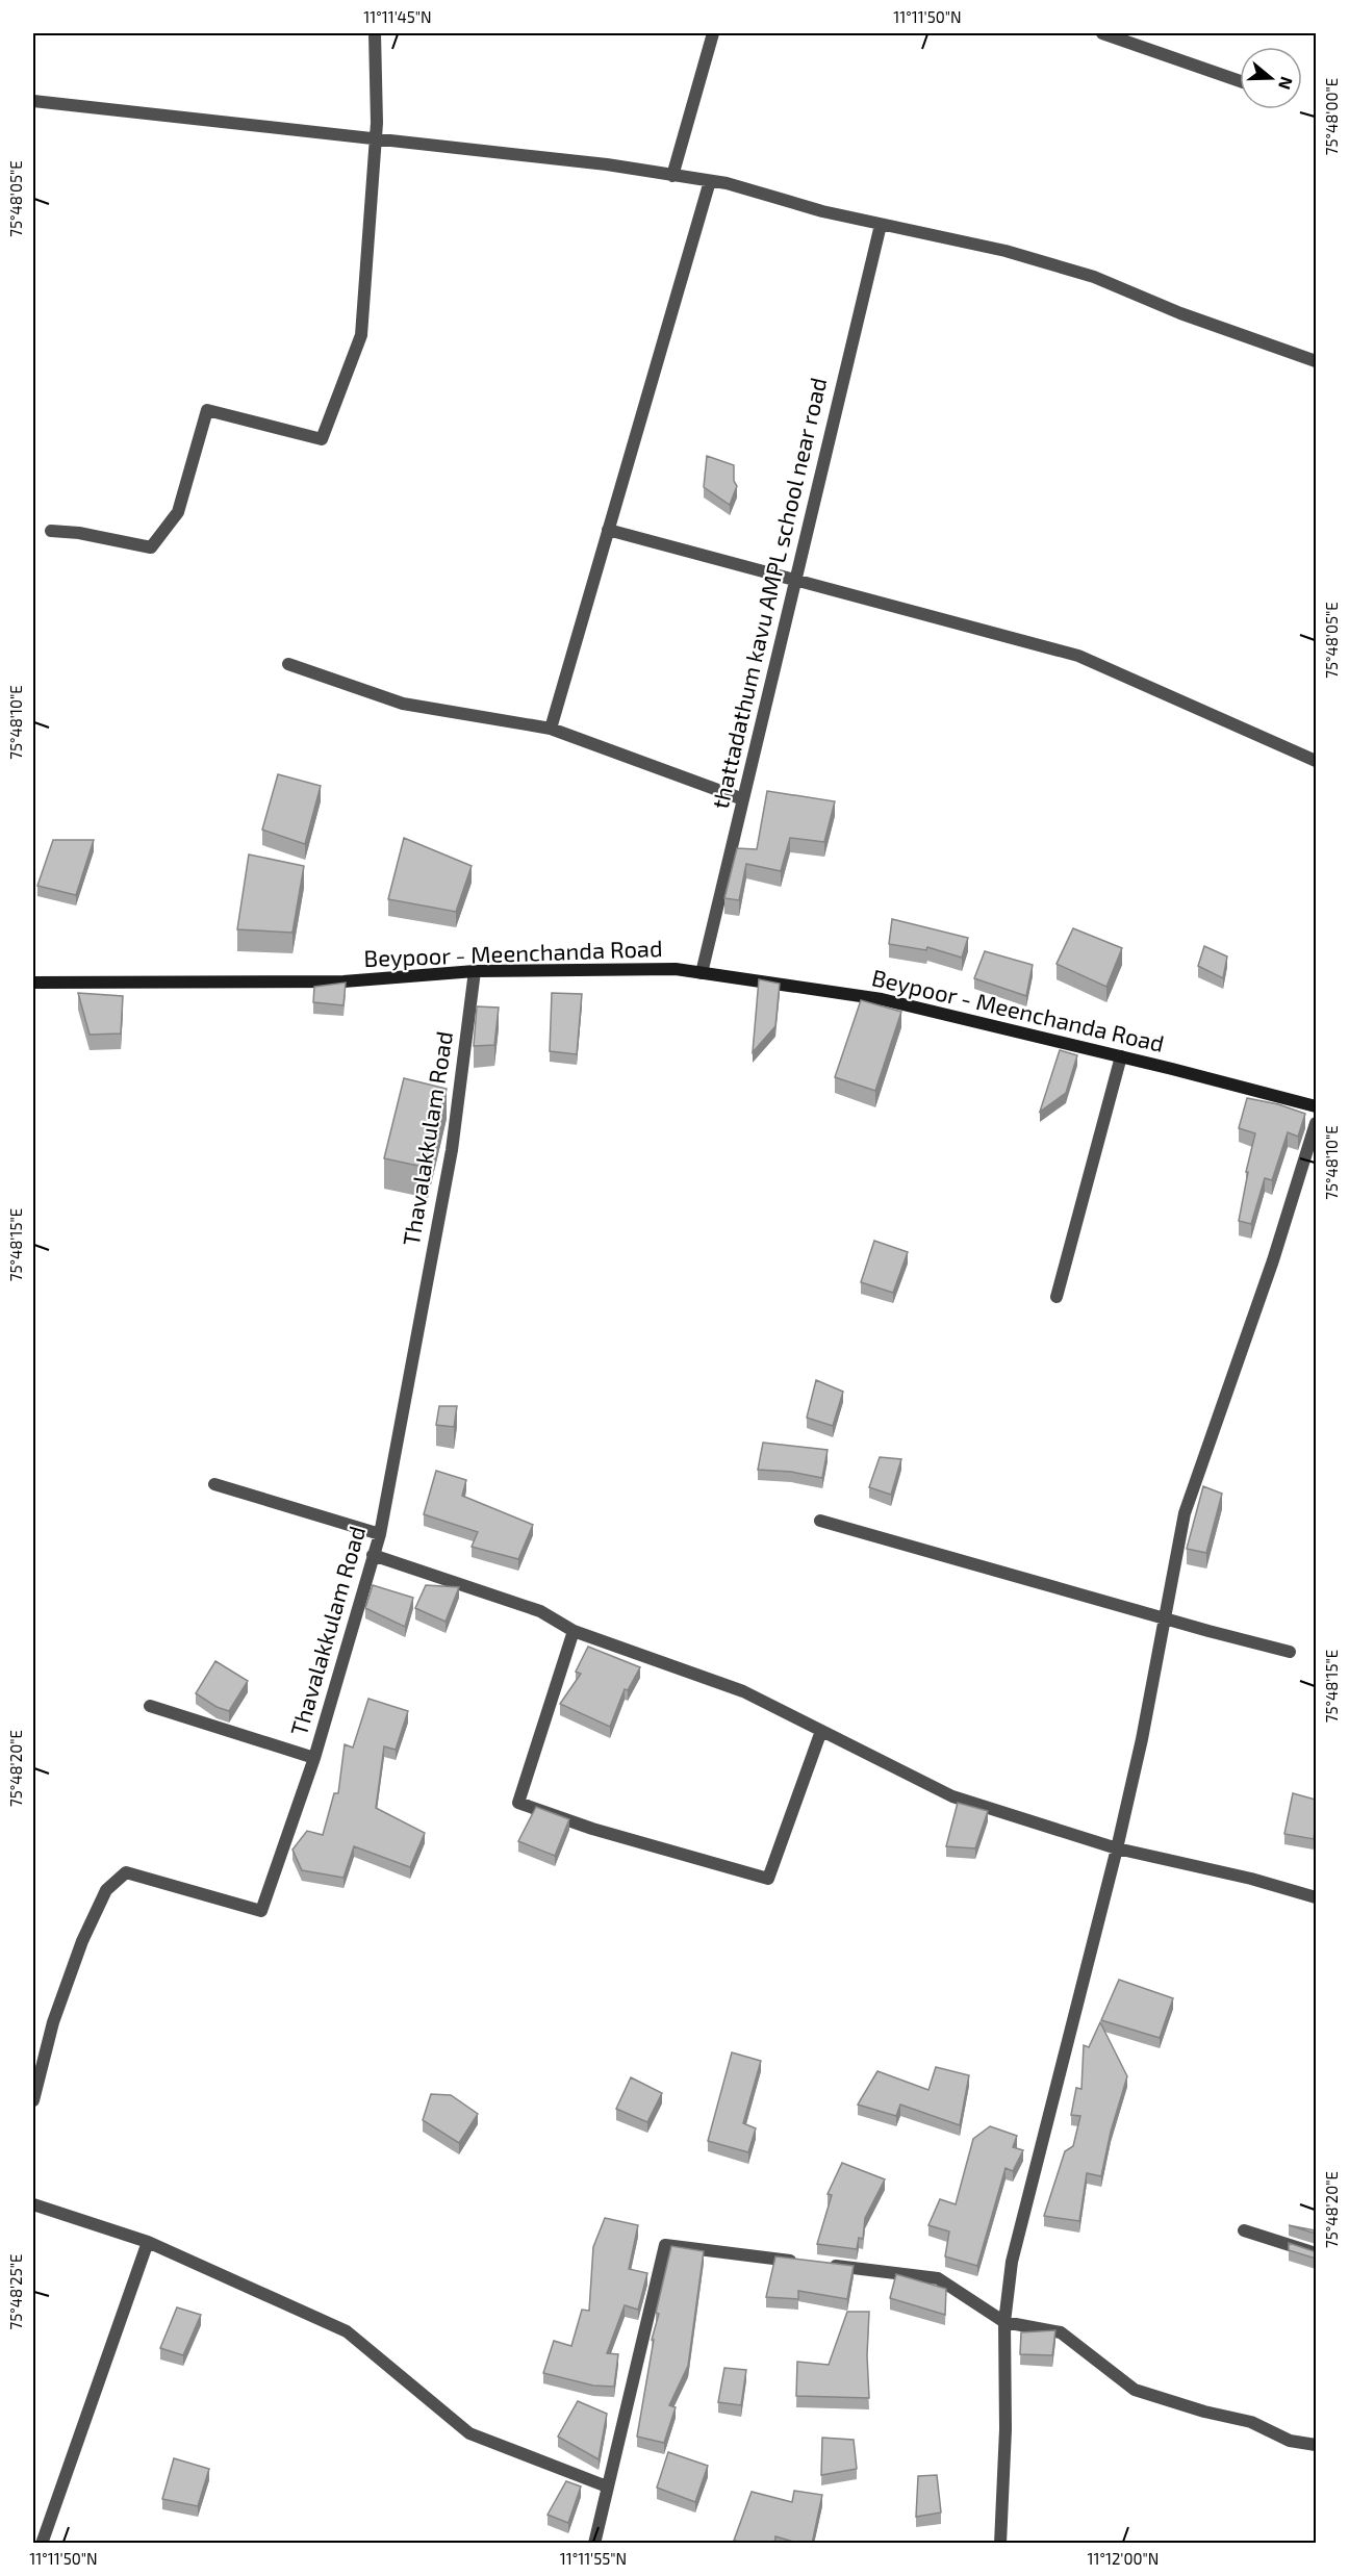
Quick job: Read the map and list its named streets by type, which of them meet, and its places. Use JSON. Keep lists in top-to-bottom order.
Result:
{
  "streets": {
    "main road": ["Beypoor - Meenchanda Road"],
    "street": ["thattadathum kavu AMPL school near road", "Thavalakkulam Road"]
  },
  "crossings": [
    ["thattadathum kavu AMPL school near road", "Beypoor - Meenchanda Road"],
    ["Beypoor - Meenchanda Road", "Thavalakkulam Road"]
  ],
  "north": "right",
  "coordinates": [
    "11°11'45\"N",
    "11°11'50\"N",
    "75°48'00\"E",
    "75°48'05\"E",
    "75°48'10\"E",
    "75°48'15\"E",
    "75°48'20\"E",
    "75°48'25\"E",
    "11°11'55\"N",
    "11°12'00\"N"
  ]
}
